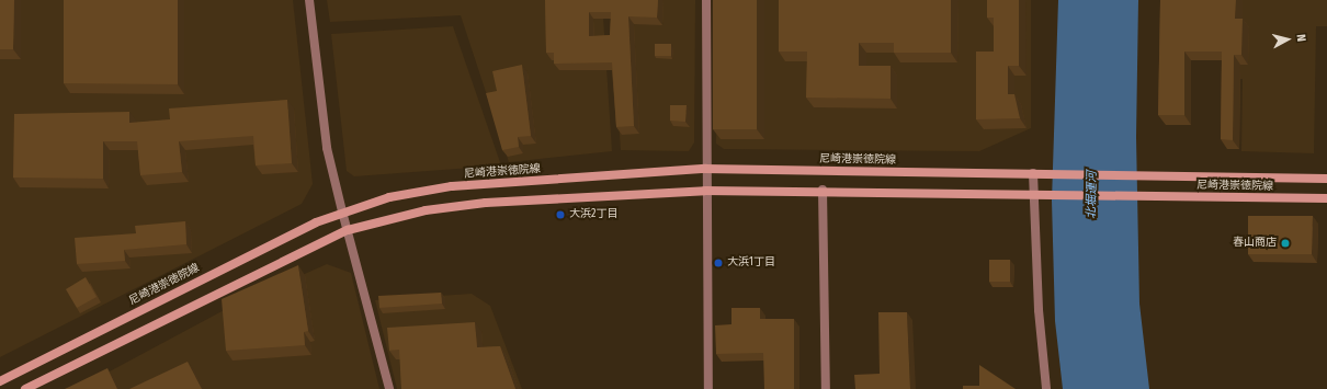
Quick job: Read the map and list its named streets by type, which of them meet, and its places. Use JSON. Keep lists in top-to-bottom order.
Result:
{
  "streets": {
    "main road": ["尼崎港崇徳院線"]
  },
  "water": ["北堀運河"],
  "places": ["大浜2丁目", "春山商店", "大浜1丁目"],
  "north": "right"
}
